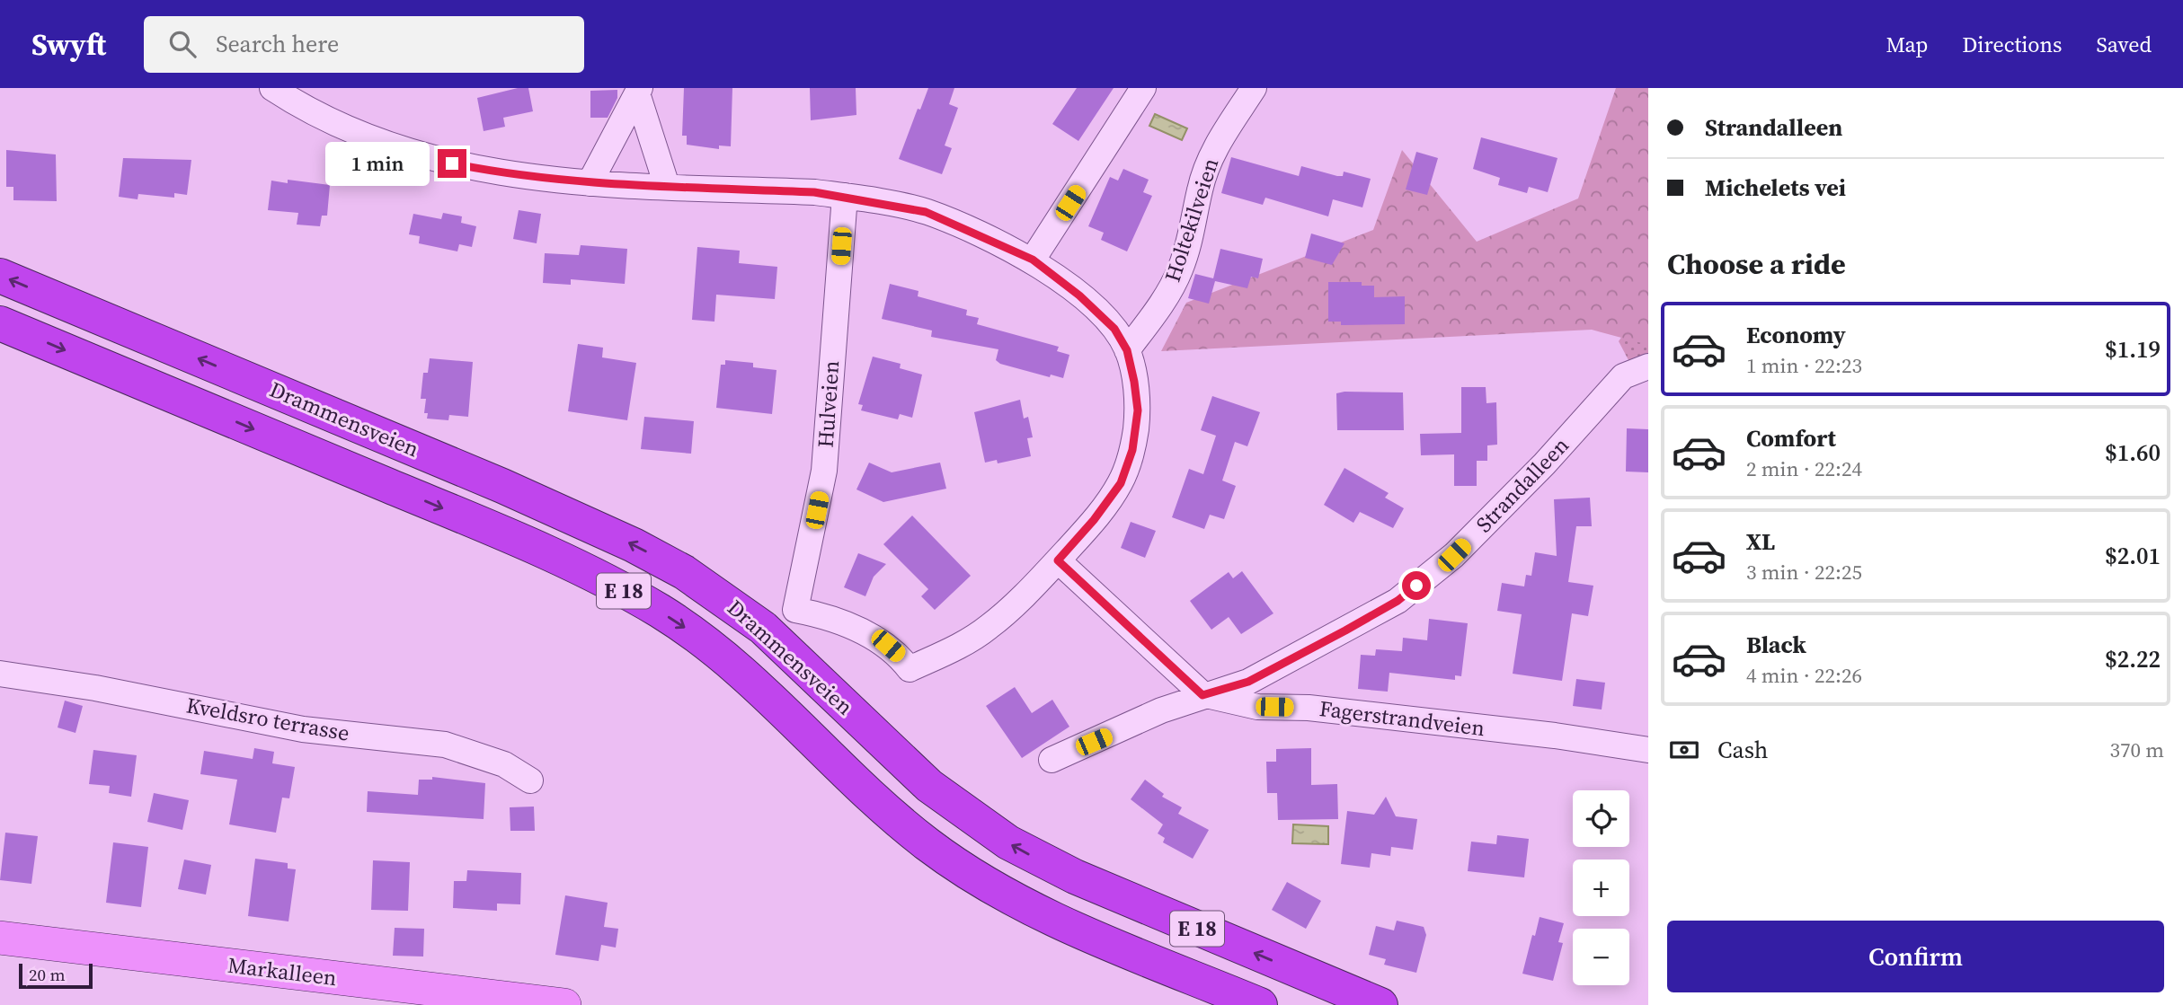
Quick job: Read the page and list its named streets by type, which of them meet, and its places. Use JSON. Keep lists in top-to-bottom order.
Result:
{
  "streets": {
    "highway": ["Drammensveien", "E 18"],
    "main road": ["Markalleen"],
    "street": [
      "Holtekilveien",
      "Hulveien",
      "Strandalleen",
      "Fagerstrandveien",
      "Kveldsro terrasse"
    ]
  },
  "crossings": [
    ["Hulveien", "Drammensveien"],
    ["Strandalleen", "Fagerstrandveien"]
  ],
  "scale_bar": "20 m",
  "page": {
    "header": "Swyft",
    "search": "Search here",
    "nav": ["Map", "Directions", "Saved"],
    "banner": ["Strandalleen", "Michelets vei"],
    "bubble": "1 min",
    "heading": "Choose a ride",
    "list": [
      {
        "name": "Economy",
        "note": "1 min · 22:23",
        "value": "$1.19"
      },
      {
        "name": "Comfort",
        "note": "2 min · 22:24",
        "value": "$1.60"
      },
      {
        "name": "XL",
        "note": "3 min · 22:25",
        "value": "$2.01"
      },
      {
        "name": "Black",
        "note": "4 min · 22:26",
        "value": "$2.22"
      }
    ],
    "pay": ["Cash", "370 m"],
    "map_buttons": ["+", "−"],
    "buttons": "Confirm",
    "scale": "20 m"
  }
}
